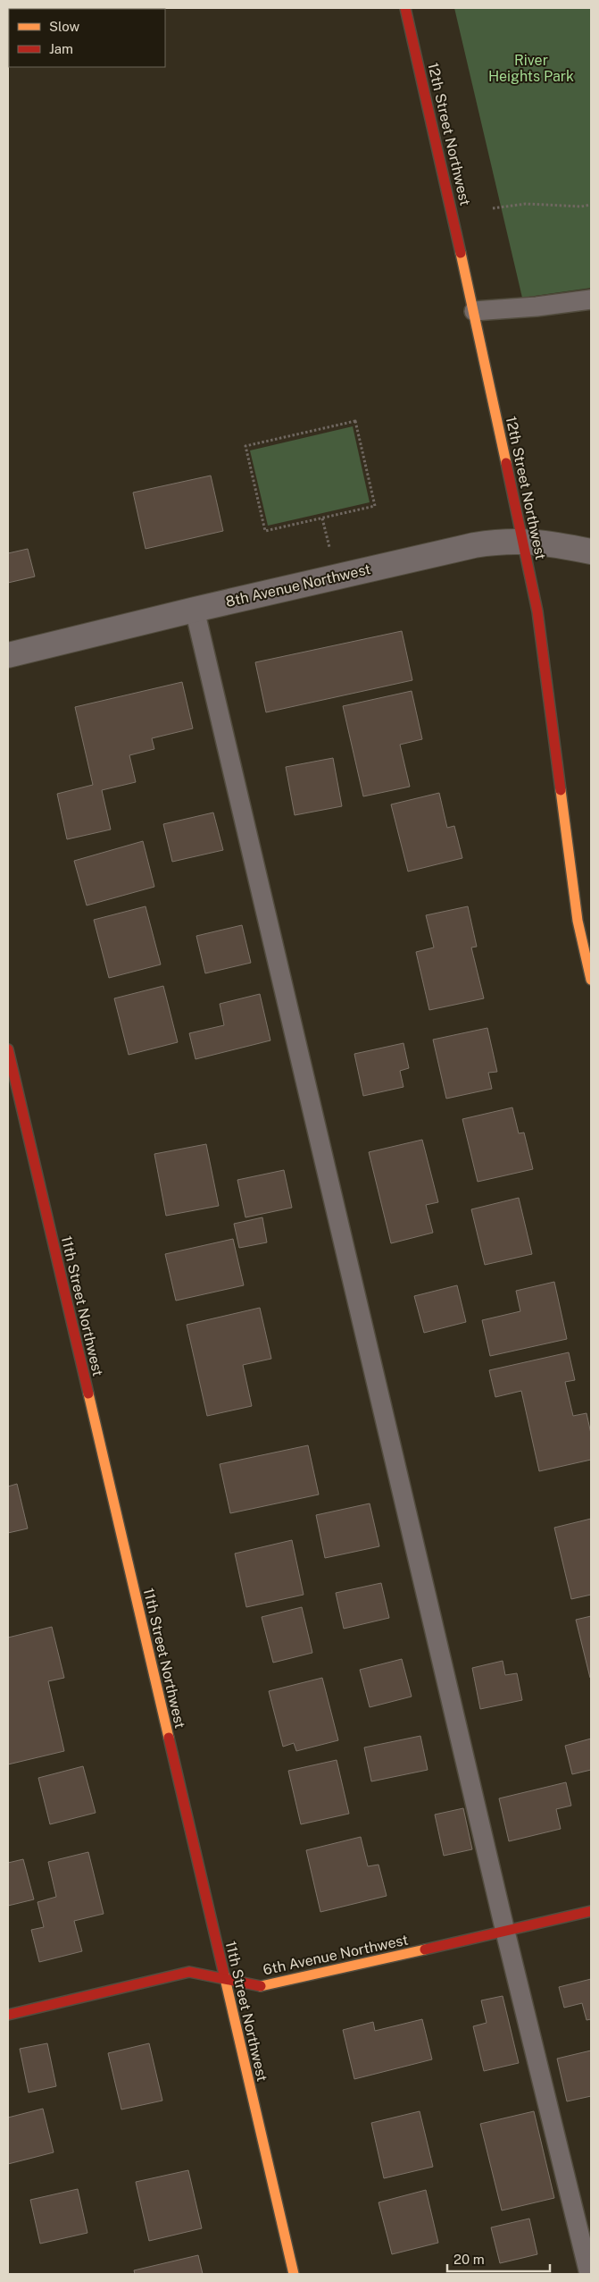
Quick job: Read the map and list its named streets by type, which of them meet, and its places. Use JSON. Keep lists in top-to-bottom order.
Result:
{
  "streets": {
    "street": [
      "12th Street Northwest",
      "8th Avenue Northwest",
      "11th Street Northwest",
      "6th Avenue Northwest"
    ]
  },
  "crossings": [
    ["12th Street Northwest", "8th Avenue Northwest"],
    ["11th Street Northwest", "6th Avenue Northwest"]
  ],
  "parks": ["River Heights Park"],
  "legend": ["Slow", "Jam"],
  "scale_bar": "20 m"
}
